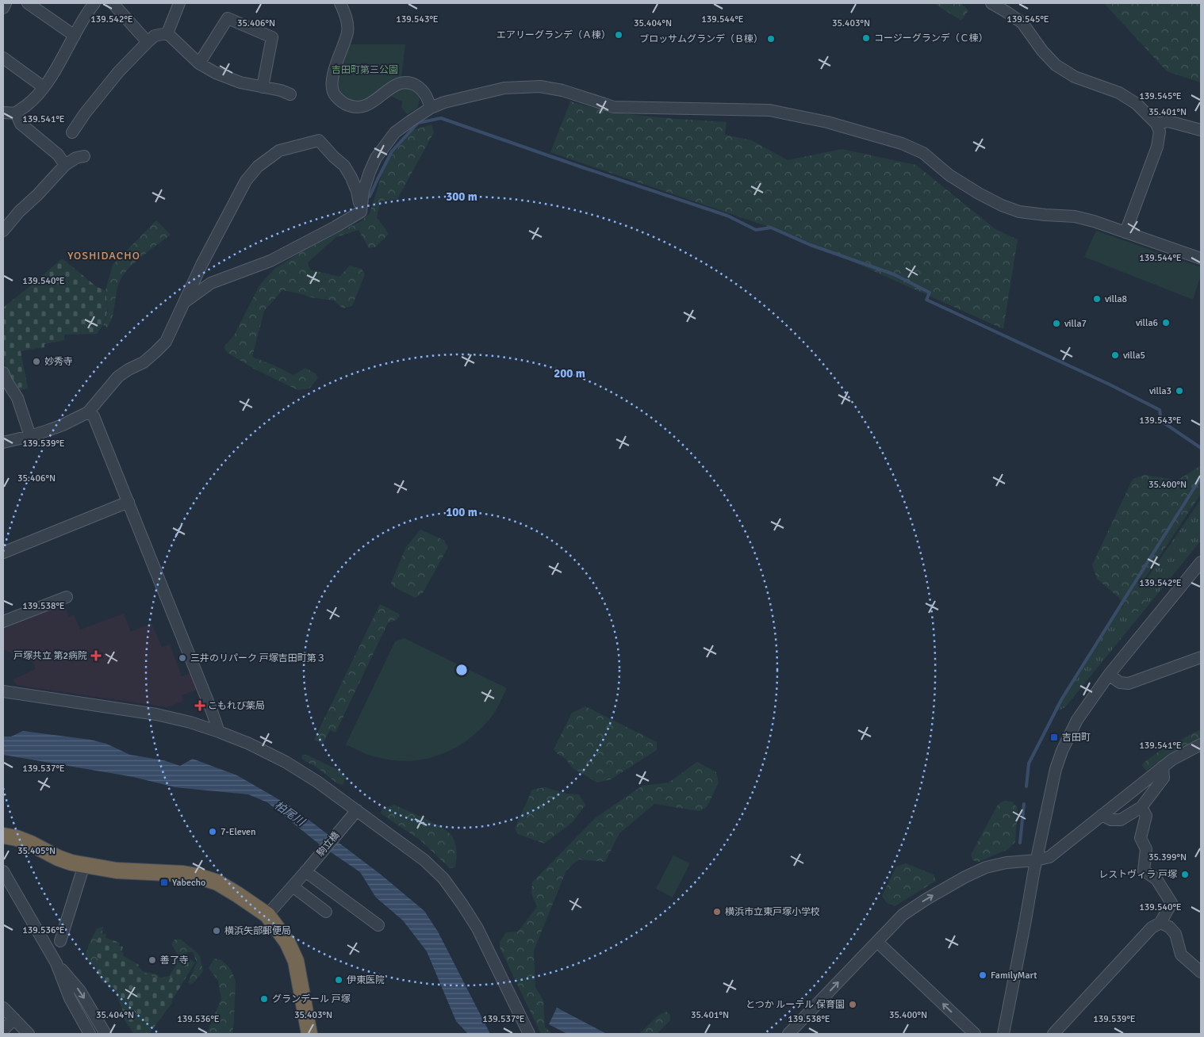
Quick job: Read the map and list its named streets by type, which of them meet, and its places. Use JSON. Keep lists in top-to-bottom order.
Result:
{
  "streets": {
    "street": ["駒立橋"]
  },
  "districts": ["YOSHIDACHO"],
  "water": ["柏尾川"],
  "parks": ["吉田町第三公園"],
  "places": {
    "other": [
      "エアリーグランデ（Ａ棟）",
      "コージーグランデ（Ｃ棟）",
      "ブロッサムグランデ（Ｂ棟）",
      "villa8",
      "villa6",
      "villa7",
      "villa5",
      "妙秀寺",
      "villa3",
      "三井のリパーク 戸塚吉田町第３",
      "7-Eleven",
      "レストヴィラ 戸塚",
      "横浜市立東戸塚小学校",
      "横浜矢部郵便局",
      "善了寺",
      "FamilyMart",
      "伊東医院",
      "グランデール 戸塚",
      "とつか ルーテル 保育園"
    ],
    "health": ["戸塚共立 第2病院", "こもれび薬局"],
    "transit": ["吉田町", "Yabecho"]
  },
  "coordinates": [
    "139.545°E",
    "139.542°E",
    "139.543°E",
    "139.544°E",
    "35.406°N",
    "35.404°N",
    "35.403°N",
    "35.401°N",
    "139.541°E",
    "139.540°E",
    "139.539°E",
    "35.400°N",
    "139.538°E",
    "139.537°E",
    "35.405°N",
    "35.399°N",
    "139.536°E"
  ],
  "rings": ["300 m", "200 m", "100 m"]
}
